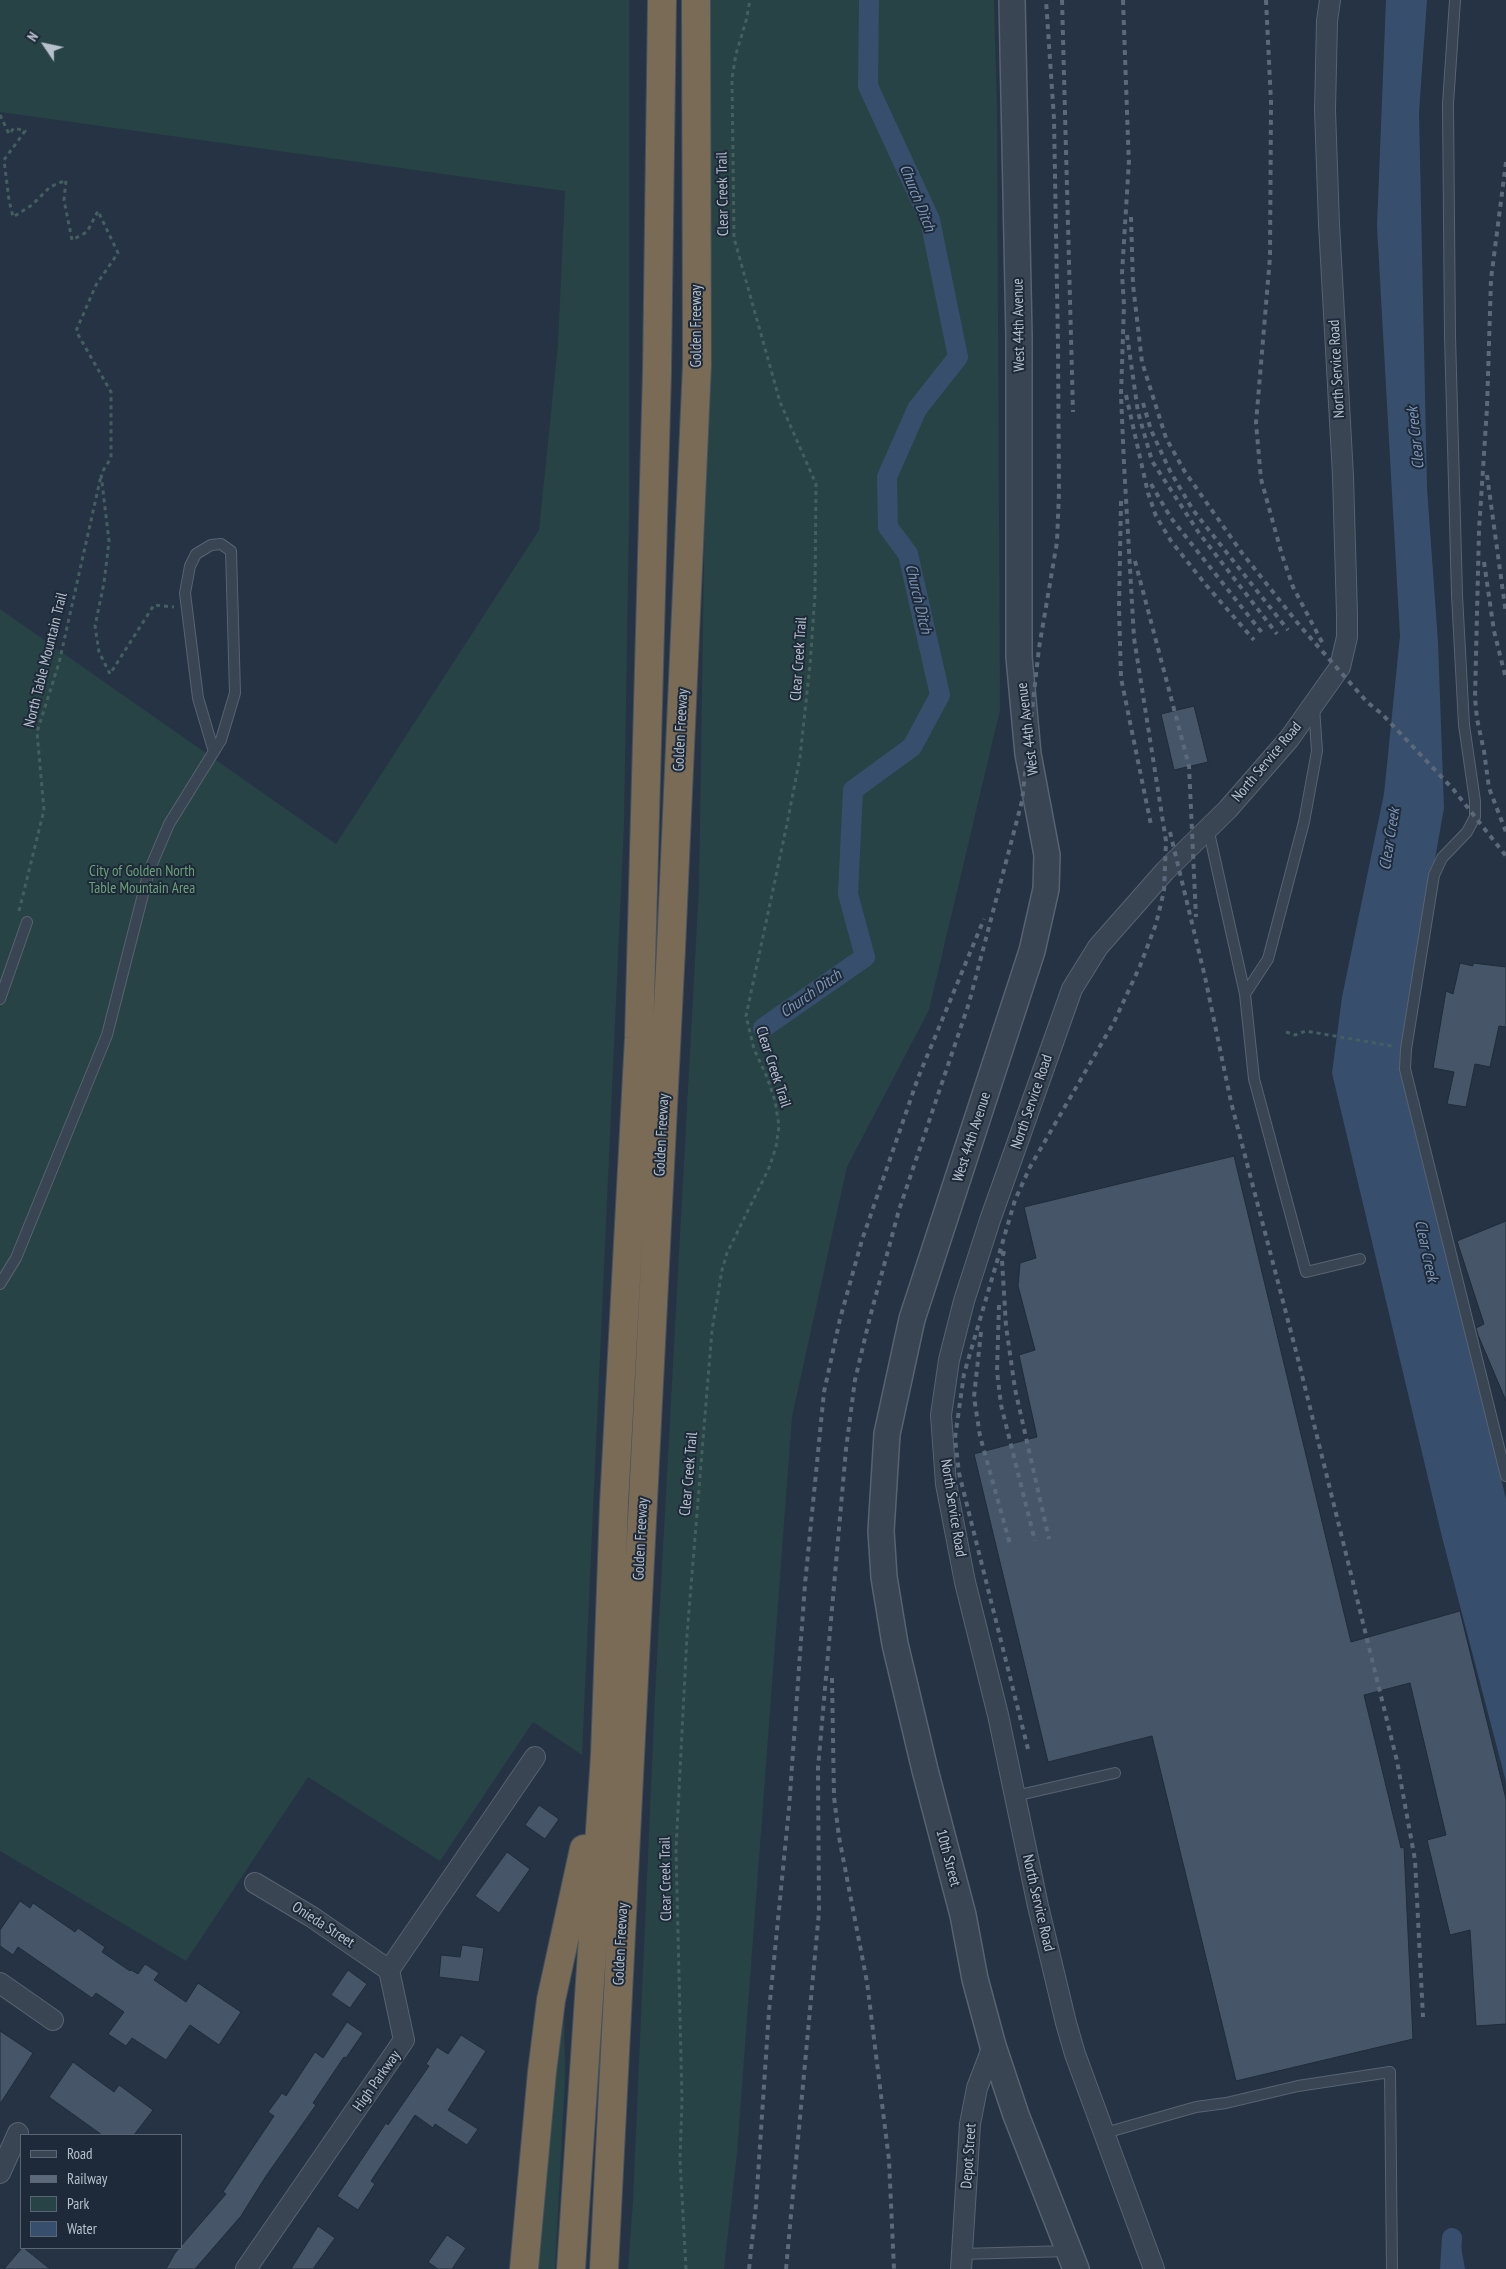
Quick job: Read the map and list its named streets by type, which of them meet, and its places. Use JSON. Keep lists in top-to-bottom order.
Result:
{
  "streets": {
    "highway": ["Golden Freeway"],
    "street": [
      "West 44th Avenue",
      "North Service Road",
      "10th Street",
      "Onieda Street",
      "High Parkway",
      "Depot Street"
    ],
    "path": ["Clear Creek Trail", "North Table Mountain Trail"]
  },
  "crossings": [
    ["West 44th Avenue", "10th Street"],
    ["10th Street", "Depot Street"],
    ["Onieda Street", "High Parkway"]
  ],
  "water": ["Church Ditch", "Clear Creek"],
  "parks": ["City of Golden North Table Mountain Area"],
  "legend": [
    "Road",
    "Railway",
    "Park",
    "Water"
  ],
  "north": "top left"
}
